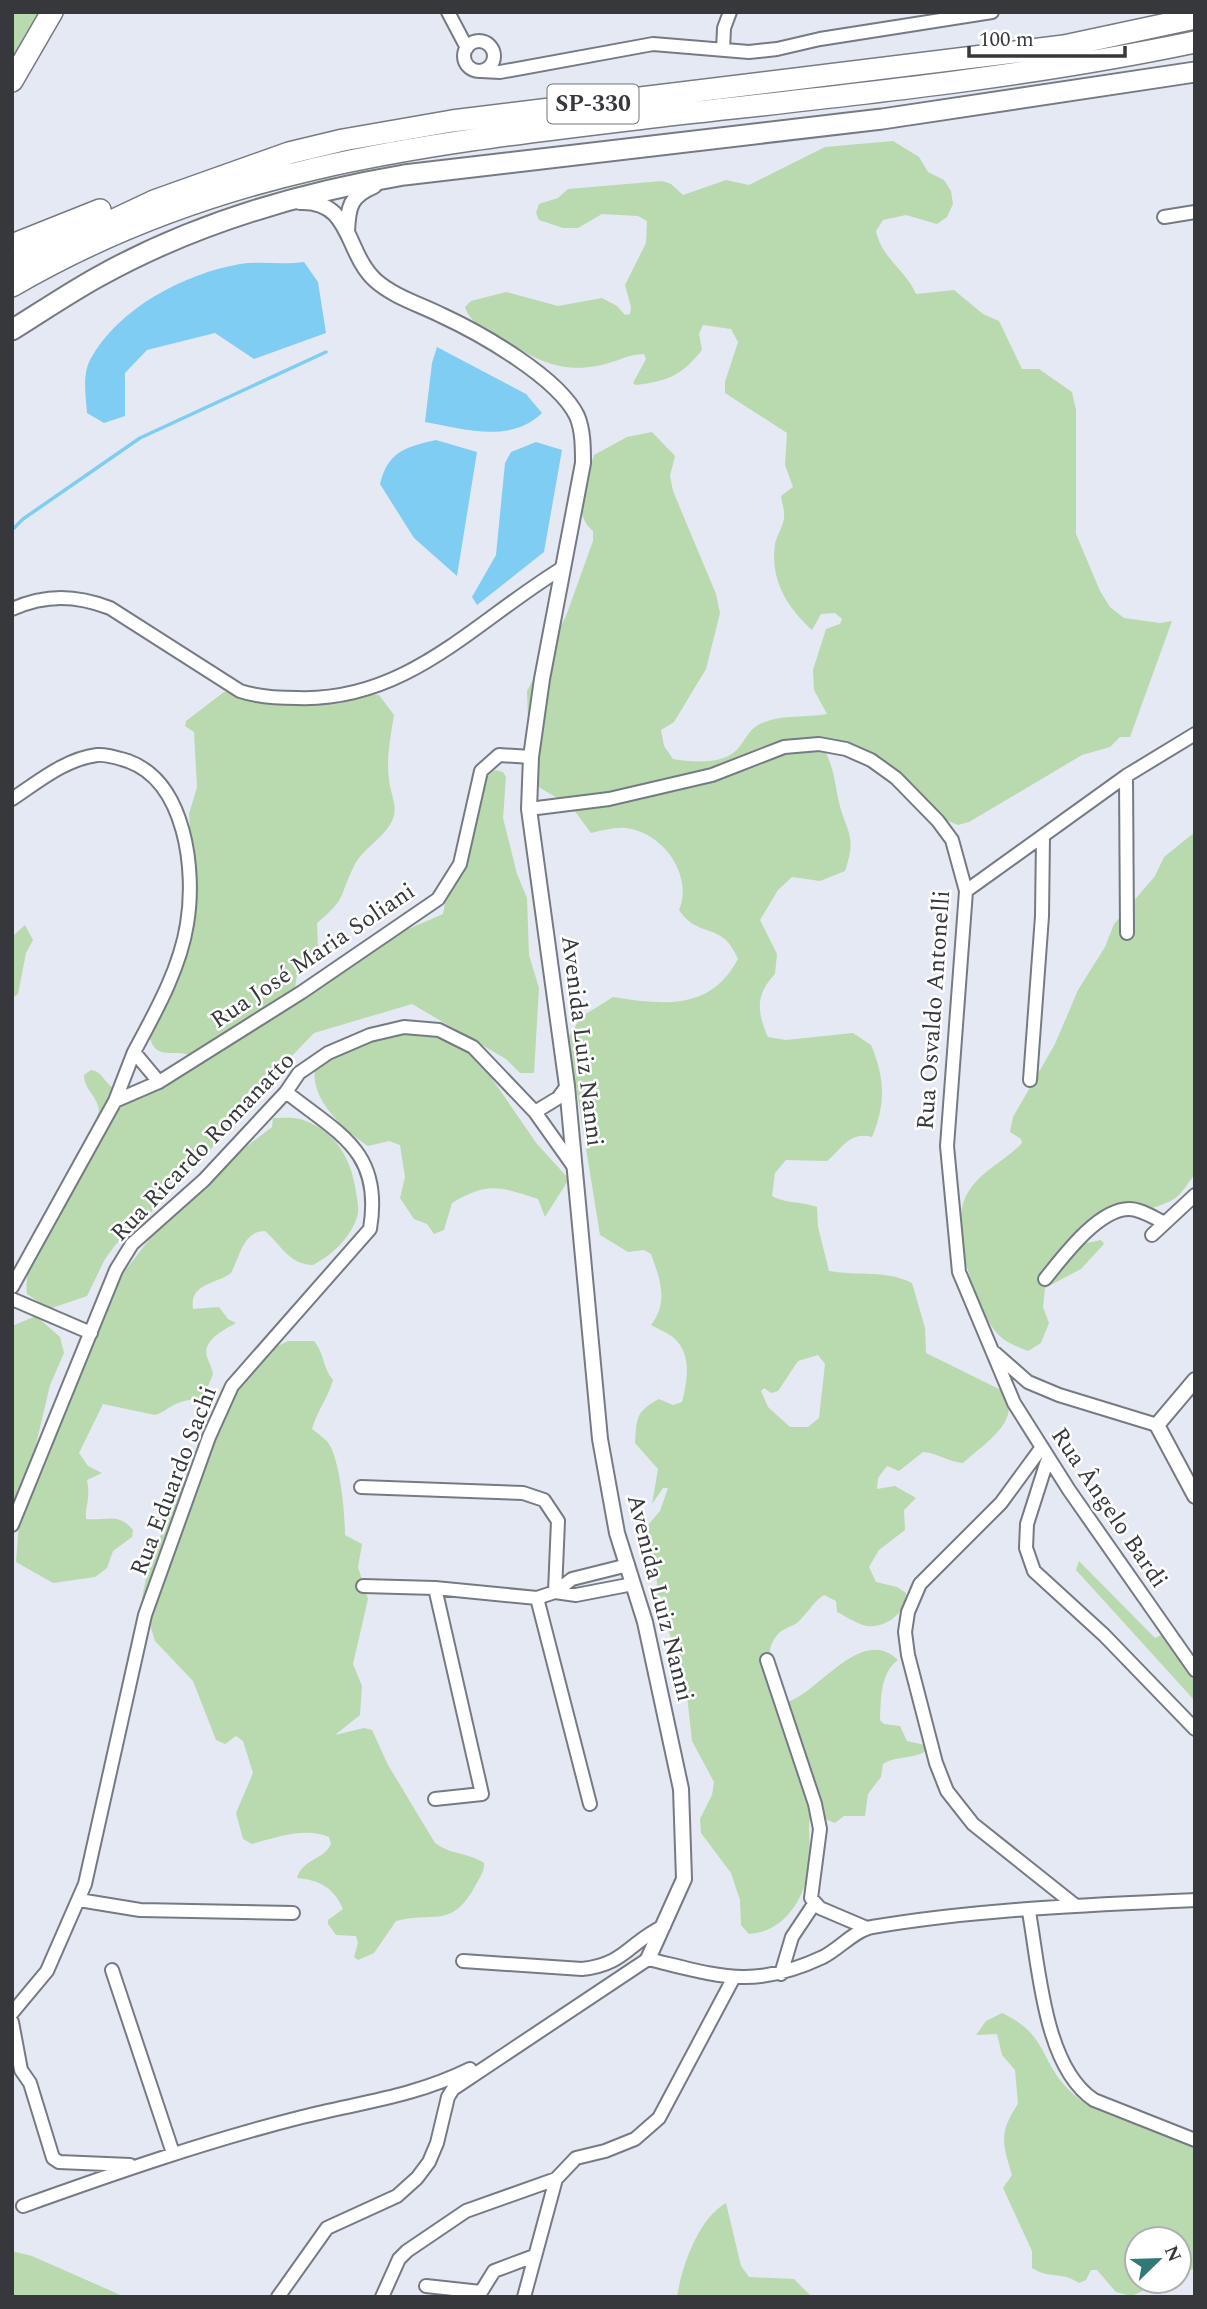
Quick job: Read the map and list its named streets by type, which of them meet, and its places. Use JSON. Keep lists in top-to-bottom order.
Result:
{
  "streets": {
    "highway": ["SP-330"],
    "street": [
      "Rua José Maria Soliani",
      "Rua Osvaldo Antonelli",
      "Avenida Luiz Nanni",
      "Rua Ricardo Romanatto",
      "Rua Eduardo Sachi",
      "Rua Ângelo Bardi"
    ]
  },
  "crossings": [
    ["Rua José Maria Soliani", "Avenida Luiz Nanni"],
    ["Rua Osvaldo Antonelli", "Avenida Luiz Nanni"],
    ["Rua Osvaldo Antonelli", "Rua Ângelo Bardi"],
    ["Avenida Luiz Nanni", "Rua Ricardo Romanatto"],
    ["Rua Ricardo Romanatto", "Rua Eduardo Sachi"]
  ],
  "scale_bar": "100 m",
  "north": "top right"
}
